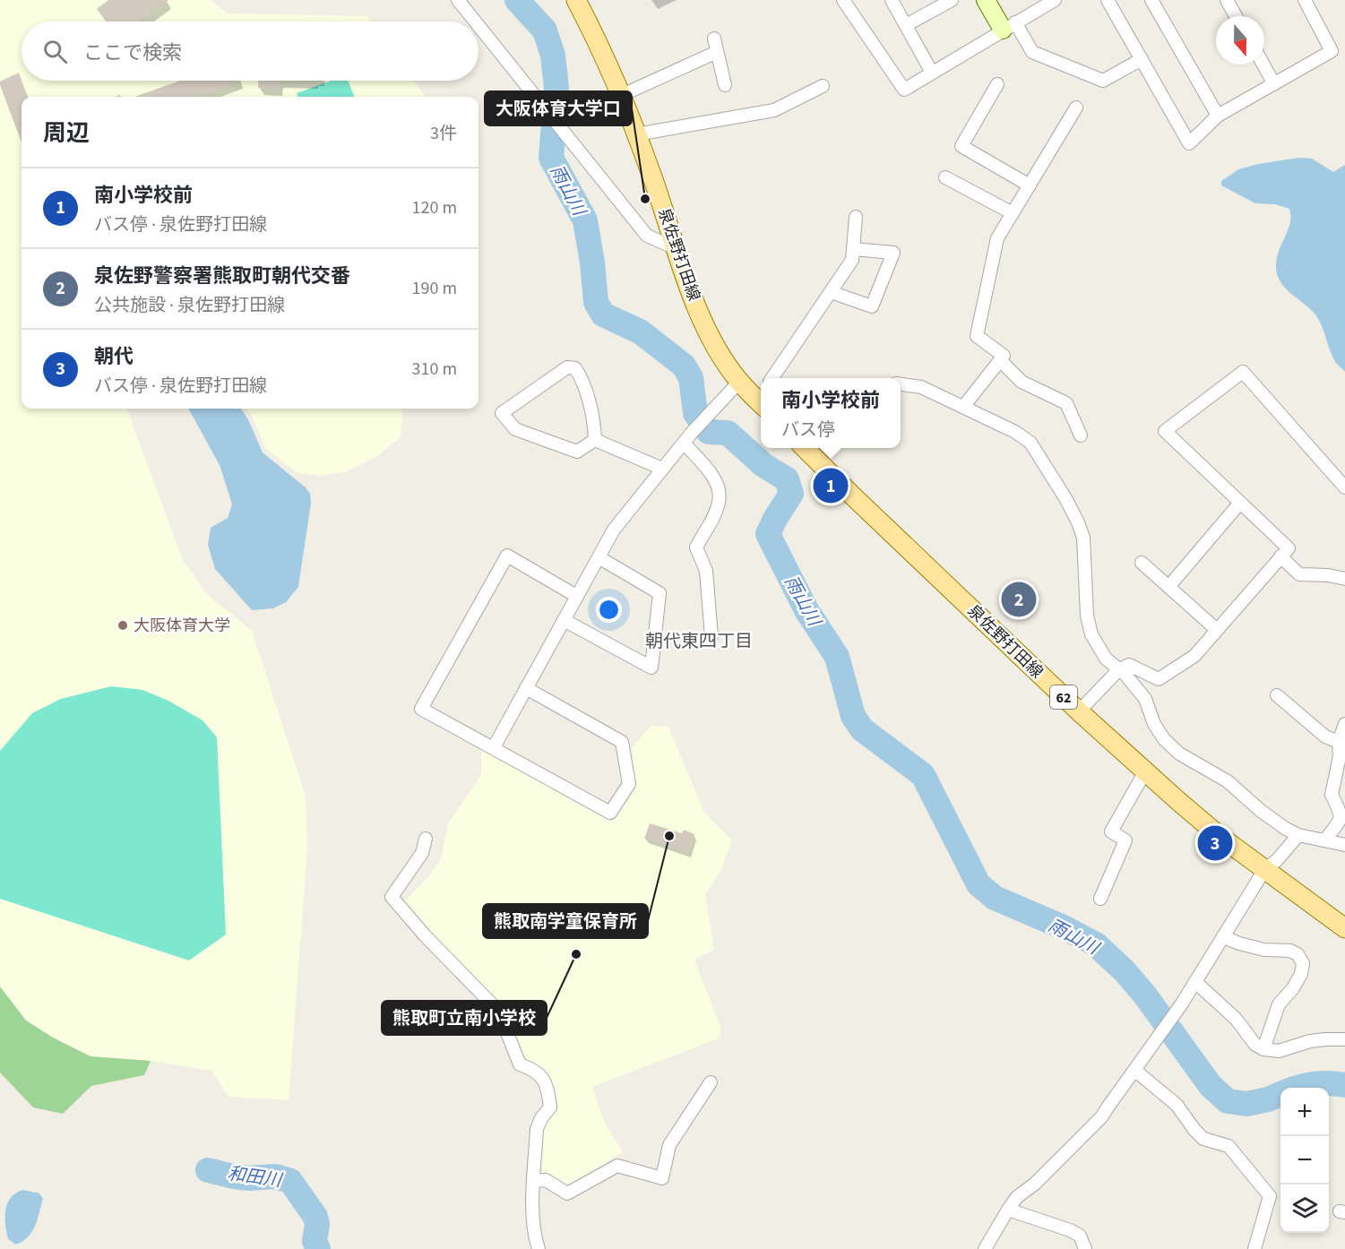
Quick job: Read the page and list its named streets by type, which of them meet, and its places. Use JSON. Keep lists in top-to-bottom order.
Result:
{
  "streets": {
    "main road": ["泉佐野打田線", "62"]
  },
  "districts": ["朝代東四丁目"],
  "water": ["雨山川", "和田川"],
  "places": [
    "大阪体育大学口",
    "大阪体育大学",
    "熊取南学童保育所",
    "熊取町立南小学校"
  ],
  "north": "bottom",
  "page": {
    "search": "ここで検索",
    "heading": ["周辺", "3件"],
    "list": [
      {
        "mark": "1",
        "name": "南小学校前",
        "note": "バス停 · 泉佐野打田線",
        "value": "120 m"
      },
      {
        "mark": "2",
        "name": "泉佐野警察署熊取町朝代交番",
        "note": "公共施設 · 泉佐野打田線",
        "value": "190 m"
      },
      {
        "mark": "3",
        "name": "朝代",
        "note": "バス停 · 泉佐野打田線",
        "value": "310 m"
      }
    ],
    "popup": ["南小学校前", "バス停"],
    "pins": ["1", "2", "3"],
    "map_buttons": ["+", "−"]
  }
}
